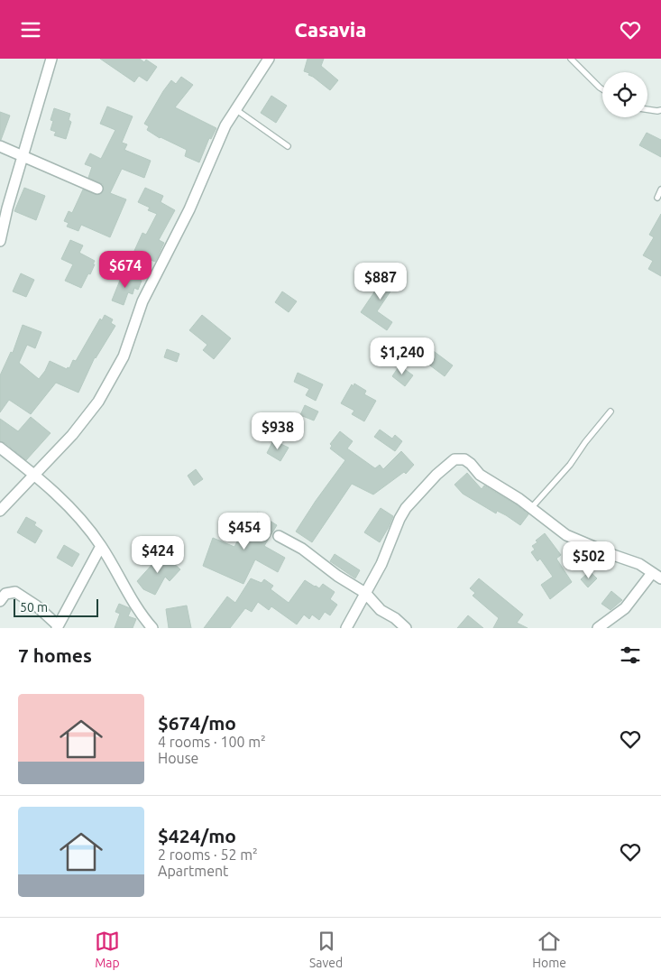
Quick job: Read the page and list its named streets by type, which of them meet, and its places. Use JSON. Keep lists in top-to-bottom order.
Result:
{
  "scale_bar": "50 m",
  "page": {
    "header": "Casavia",
    "price": [
      "$674",
      "$887",
      "$1,240",
      "$938",
      "$454",
      "$424",
      "$502"
    ],
    "scale": "50 m",
    "heading": "7 homes",
    "list": [
      {
        "name": "$674/mo",
        "note": "4 rooms · 100 m² · House"
      },
      {
        "name": "$424/mo",
        "note": "2 rooms · 52 m² · Apartment"
      }
    ],
    "tabs": ["Map", "Saved", "Home"]
  }
}
